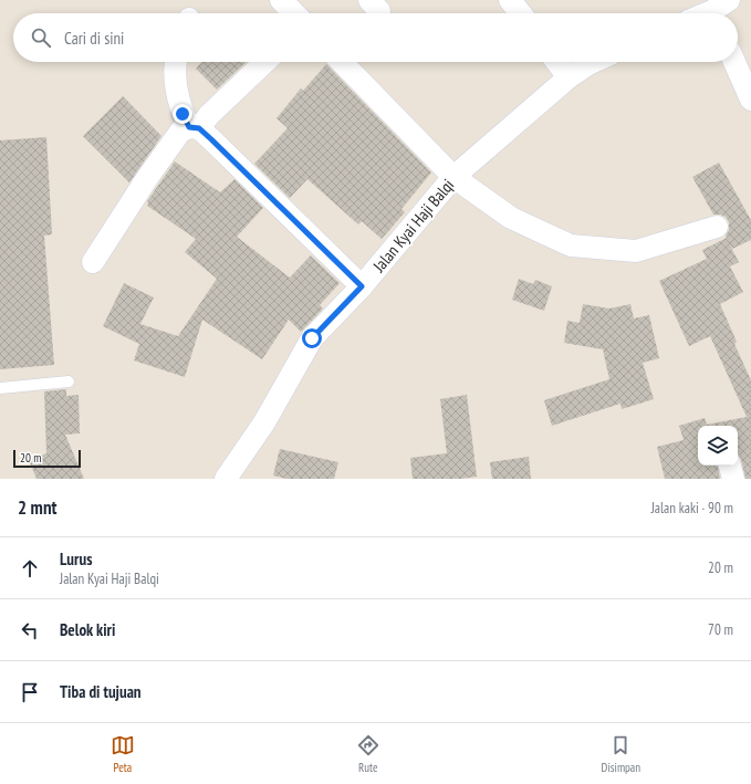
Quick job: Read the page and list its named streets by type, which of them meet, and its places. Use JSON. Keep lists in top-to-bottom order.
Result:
{
  "streets": {
    "street": ["Jalan Kyai Haji Balqi"]
  },
  "scale_bar": "20 m",
  "page": {
    "search": "Cari di sini",
    "scale": "20 m",
    "heading": ["2 mnt", "Jalan kaki · 90 m"],
    "list": [
      ["Lurus", "Jalan Kyai Haji Balqi", "20 m"],
      ["Belok kiri", "70 m"],
      "Tiba di tujuan"
    ],
    "nav": ["Peta", "Rute", "Disimpan"]
  }
}
